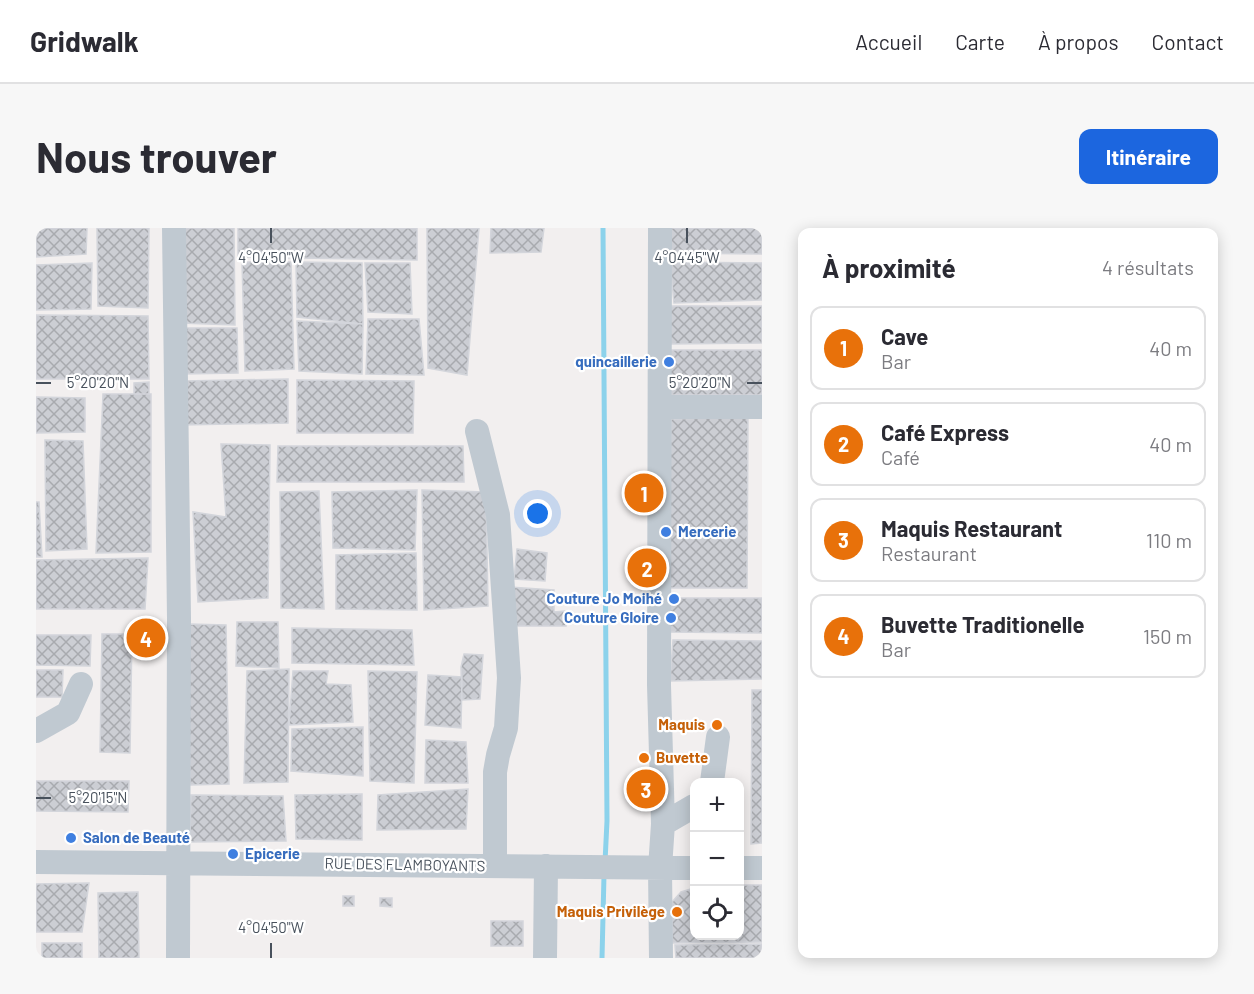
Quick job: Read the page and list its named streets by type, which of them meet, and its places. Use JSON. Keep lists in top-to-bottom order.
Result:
{
  "streets": {
    "street": ["RUE DES FLAMBOYANTS"]
  },
  "places": [
    "quincaillerie",
    "Mercerie",
    "Couture Jo Moihé",
    "Couture Gloire",
    "Maquis",
    "Buvette",
    "Salon de Beauté",
    "Epicerie",
    "Maquis Privilège"
  ],
  "page": {
    "header": "Gridwalk",
    "nav": [
      "Accueil",
      "Carte",
      "À propos",
      "Contact"
    ],
    "buttons": "Itinéraire",
    "title": "Nous trouver",
    "heading": ["À proximité", "4 résultats"],
    "list": [
      {
        "mark": "1",
        "name": "Cave",
        "note": "Bar",
        "value": "40 m"
      },
      {
        "mark": "2",
        "name": "Café Express",
        "note": "Café",
        "value": "40 m"
      },
      {
        "mark": "3",
        "name": "Maquis Restaurant",
        "note": "Restaurant",
        "value": "110 m"
      },
      {
        "mark": "4",
        "name": "Buvette Traditionelle",
        "note": "Bar",
        "value": "150 m"
      }
    ],
    "pins": [
      "1",
      "2",
      "4",
      "3"
    ],
    "map_buttons": ["+", "−"]
  },
  "coordinates": [
    "4°04'50\"W",
    "4°04'45\"W",
    "5°20'20\"N",
    "5°20'15\"N"
  ]
}
